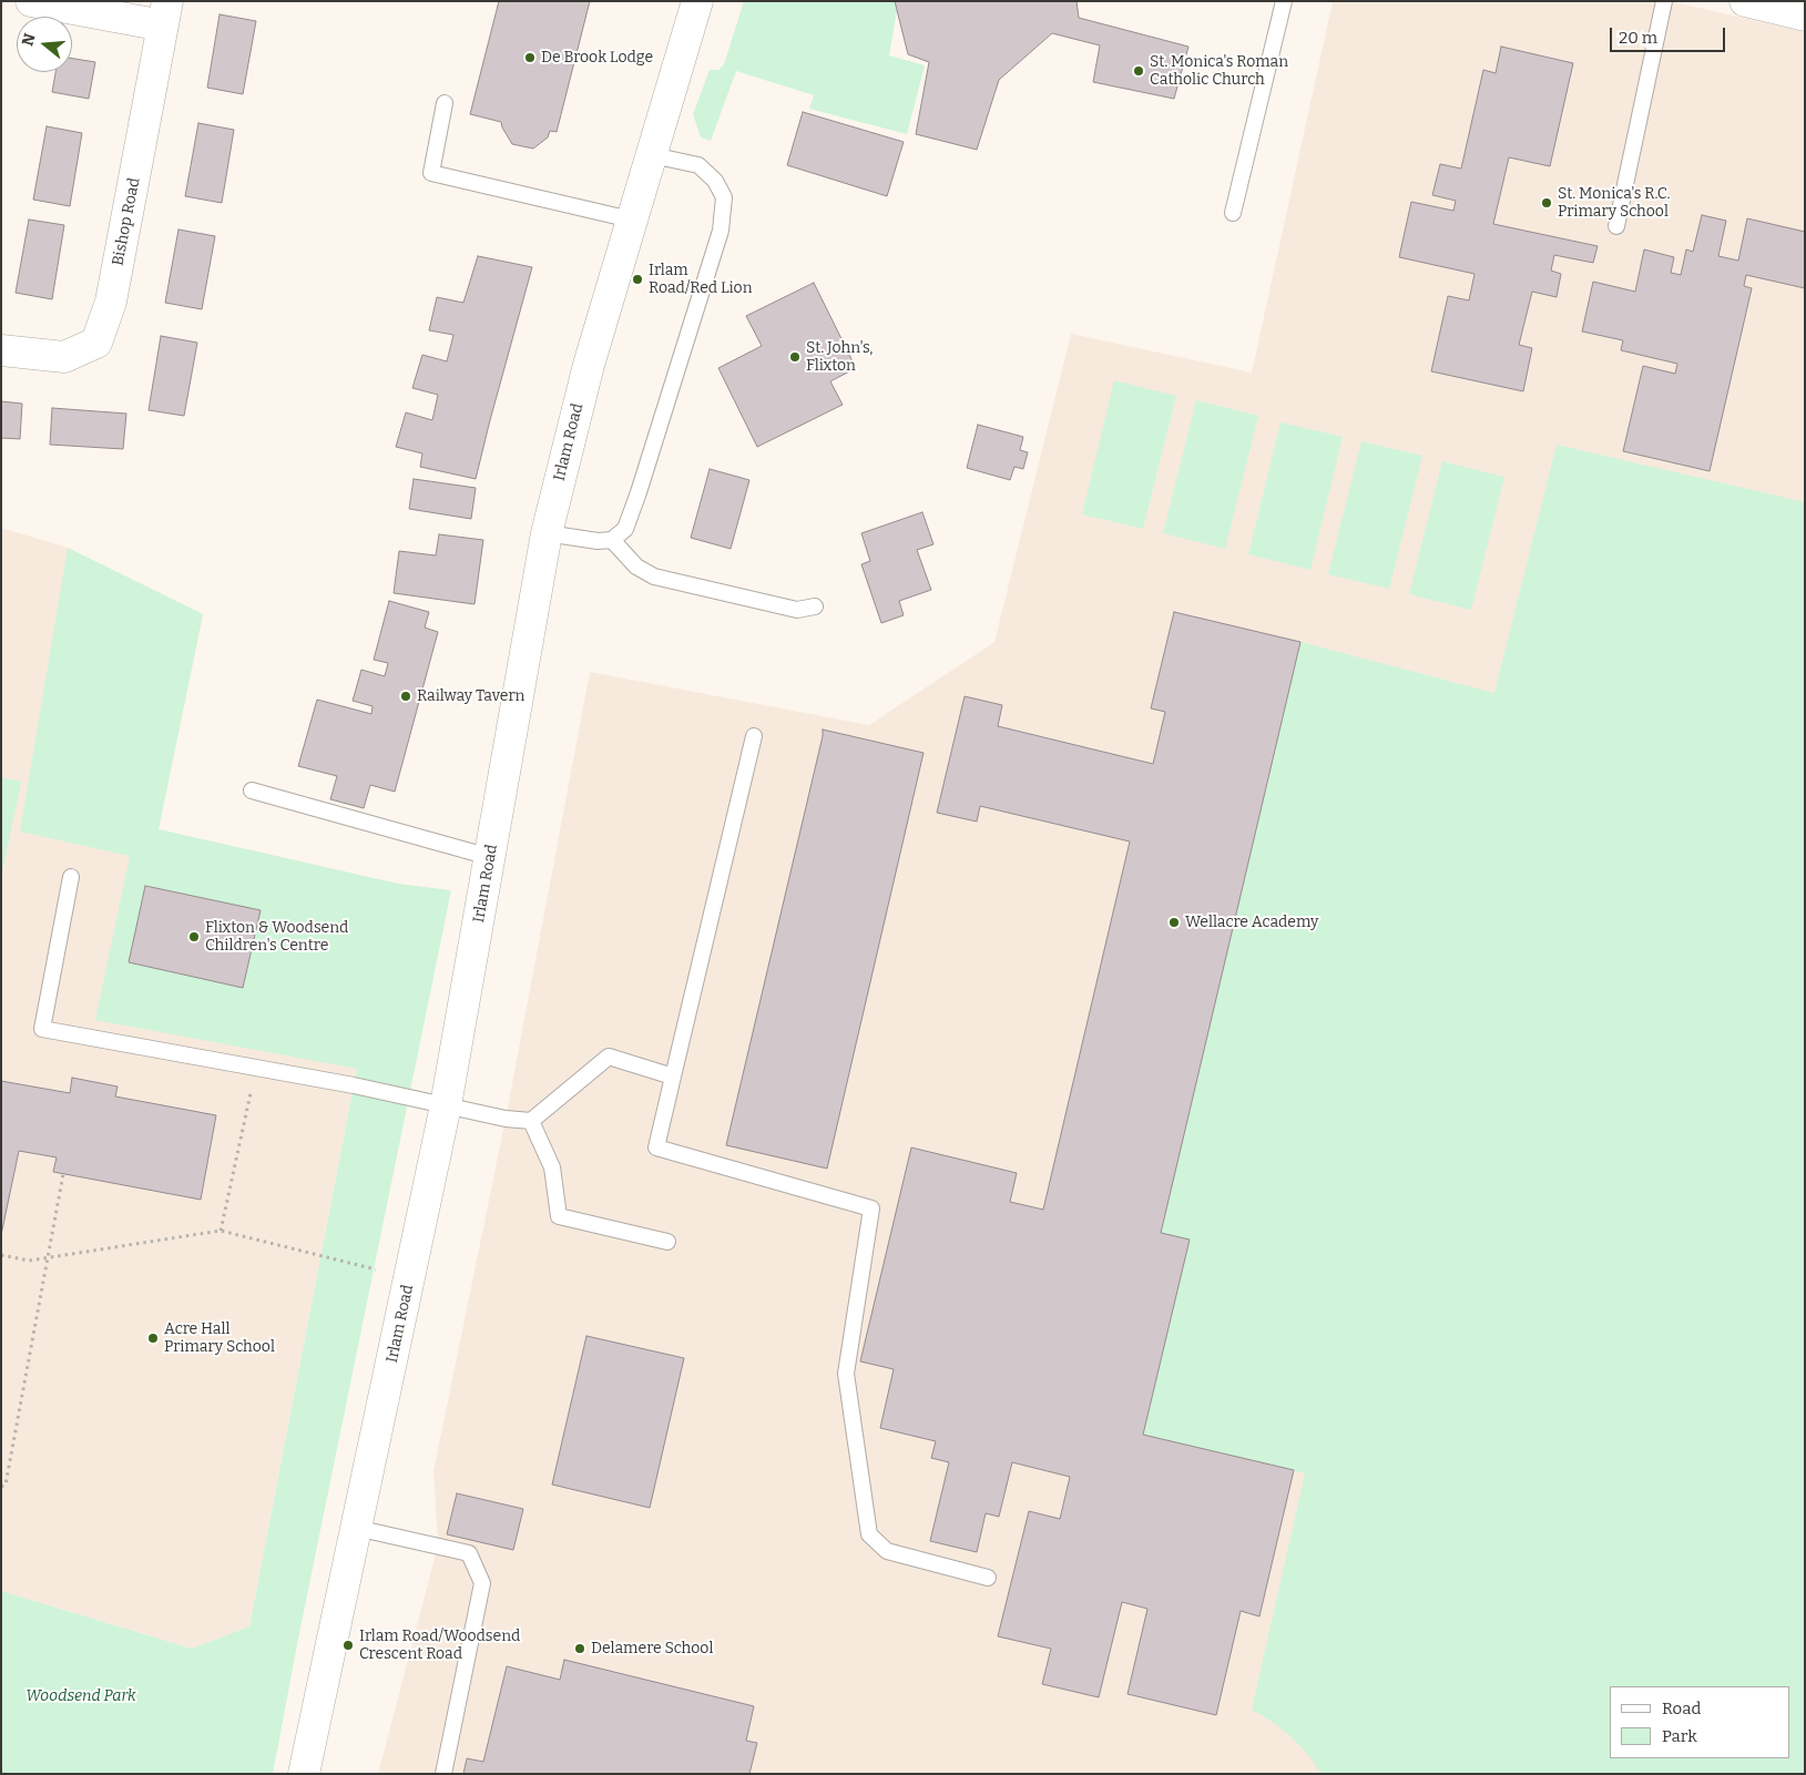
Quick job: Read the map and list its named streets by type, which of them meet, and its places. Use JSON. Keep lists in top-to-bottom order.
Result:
{
  "streets": {
    "street": ["Bishop Road", "Irlam Road"]
  },
  "parks": ["Woodsend Park"],
  "places": [
    "De Brook Lodge",
    "St. Monica's Roman Catholic Church",
    "St. Monica's R.C. Primary School",
    "Irlam Road/Red Lion",
    "St. John's, Flixton",
    "Railway Tavern",
    "Wellacre Academy",
    "Flixton & Woodsend Children's Centre",
    "Acre Hall Primary School",
    "Irlam Road/Woodsend Crescent Road",
    "Delamere School"
  ],
  "legend": ["Road", "Park"],
  "scale_bar": "20 m",
  "north": "left"
}
